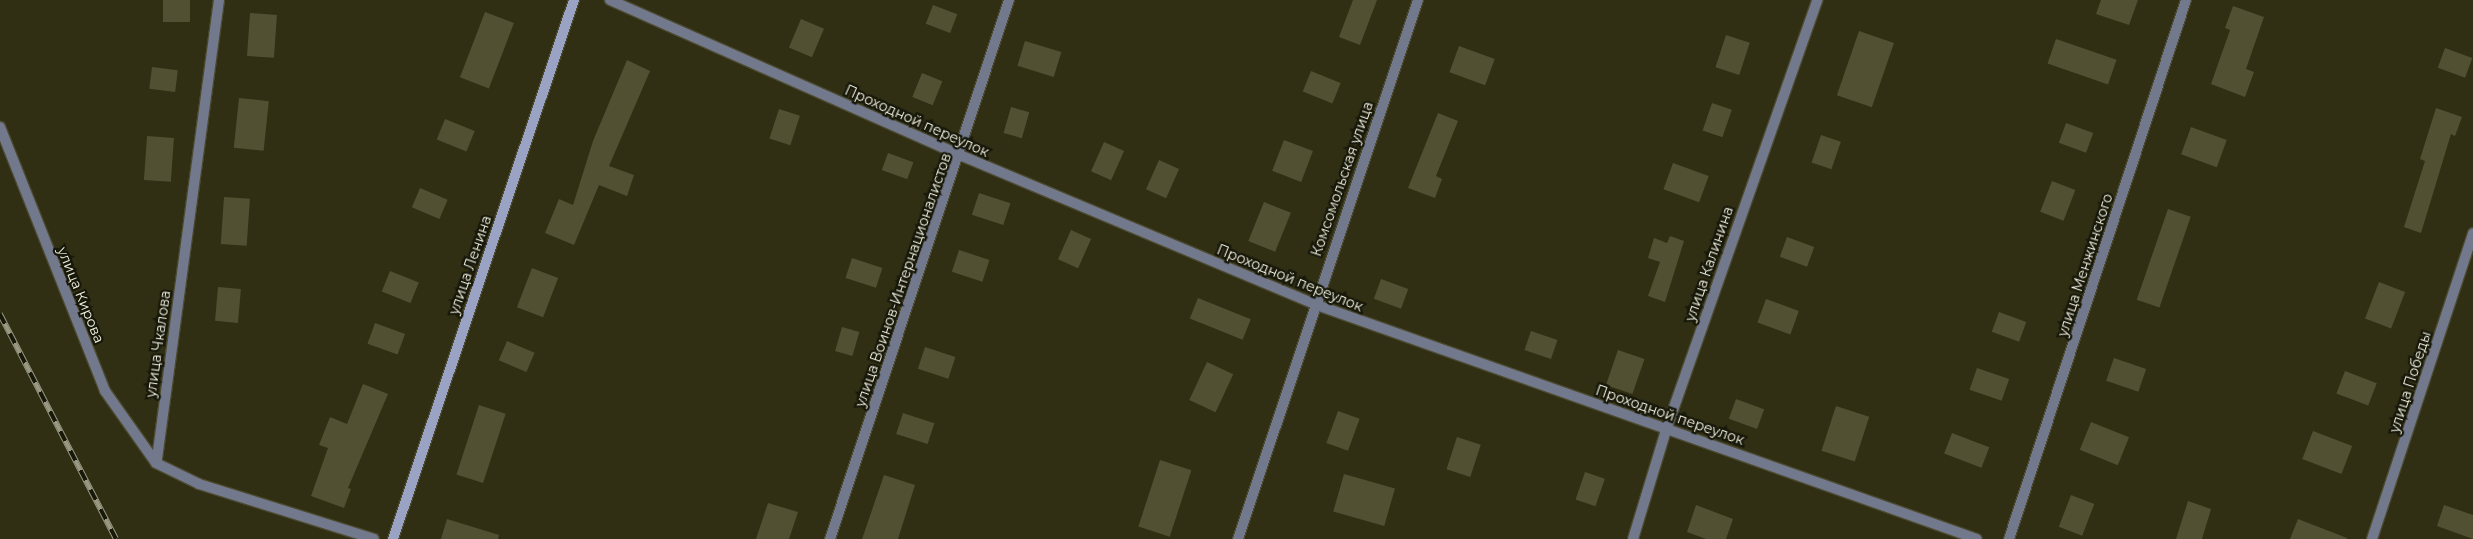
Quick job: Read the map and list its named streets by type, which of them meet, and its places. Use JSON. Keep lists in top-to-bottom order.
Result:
{
  "streets": {
    "main road": ["улица Ленина"],
    "street": [
      "Проходной переулок",
      "Комсомольская улица",
      "улица Калинина",
      "улица Менжинского",
      "улица Воинов-Интернационалистов",
      "улица Кирова",
      "улица Чкалова",
      "улица Победы"
    ]
  },
  "crossings": [
    ["Проходной переулок", "Комсомольская улица"],
    ["Проходной переулок", "улица Калинина"],
    ["Проходной переулок", "улица Воинов-Интернационалистов"],
    ["улица Кирова", "улица Чкалова"]
  ]
}
